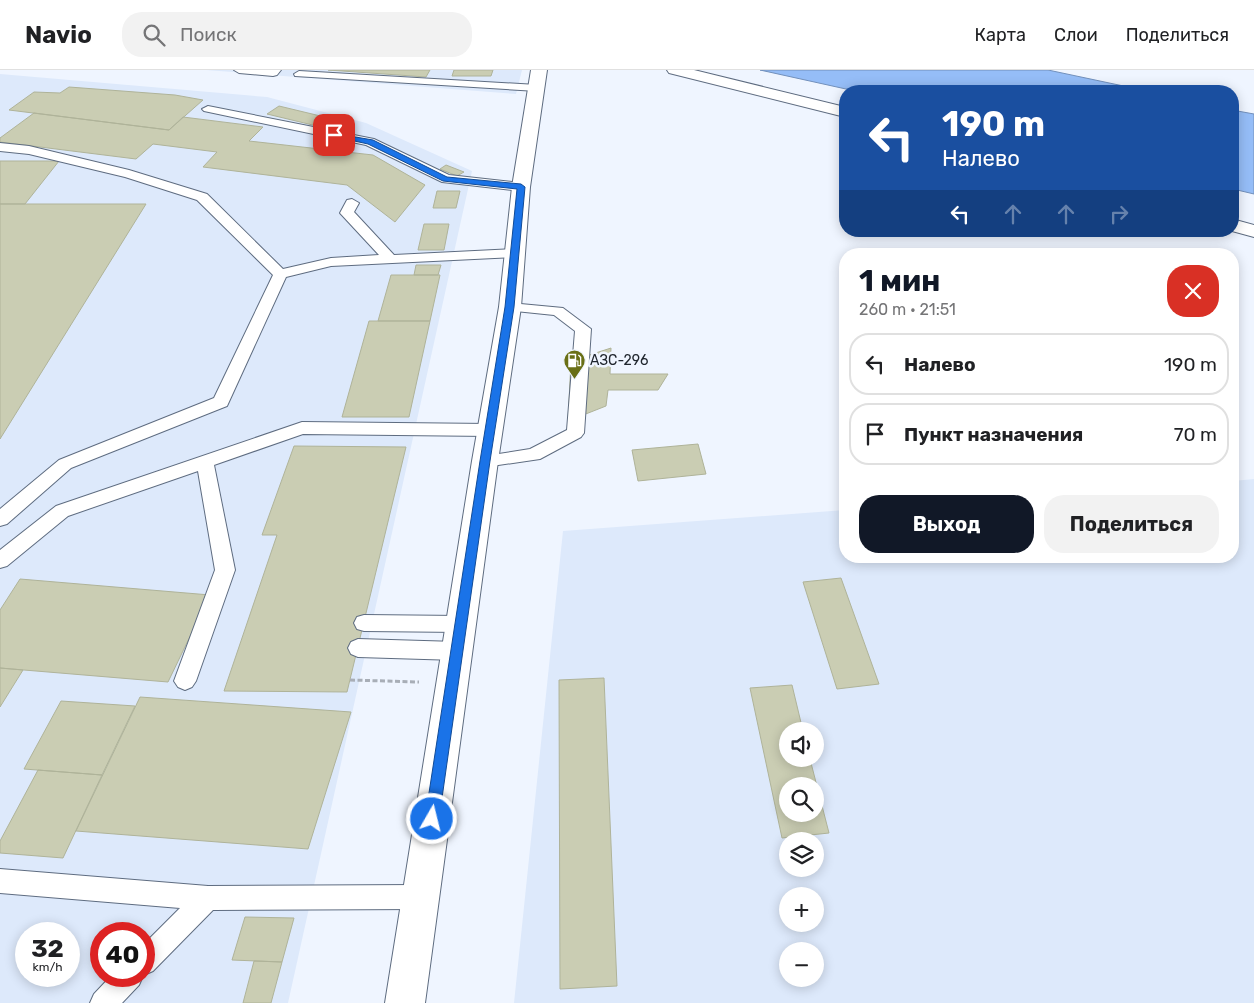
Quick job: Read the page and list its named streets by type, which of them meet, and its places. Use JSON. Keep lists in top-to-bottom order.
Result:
{
  "places": {
    "fuel station": ["АЗС-296"]
  },
  "page": {
    "header": "Navio",
    "search": "Поиск",
    "nav": ["Карта", "Слои", "Поделиться"],
    "turn": ["190 m", "Налево"],
    "heading": ["1 мин", "260 m · 21:51"],
    "list": [
      {
        "name": "Налево",
        "value": "190 m"
      },
      {
        "name": "Пункт назначения",
        "value": "70 m"
      }
    ],
    "buttons": ["Выход", "Поделиться"],
    "map_buttons": ["+", "−"],
    "speed": "32 km/h",
    "limit": "40"
  }
}
